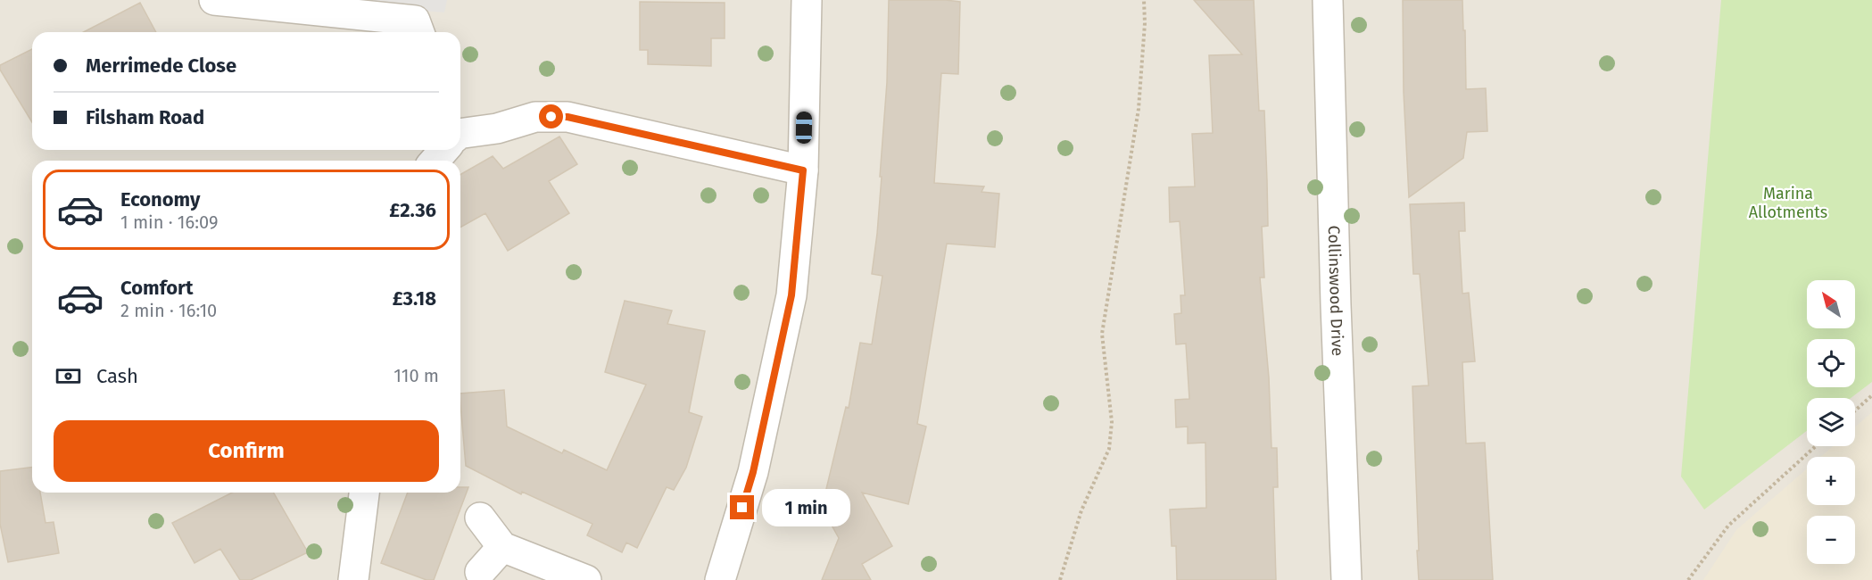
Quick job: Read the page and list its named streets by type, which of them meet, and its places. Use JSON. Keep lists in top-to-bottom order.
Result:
{
  "streets": {
    "street": ["Collinswood Drive"]
  },
  "parks": ["Marina Allotments"],
  "north": "top left",
  "page": {
    "banner": ["Merrimede Close", "Filsham Road"],
    "list": [
      {
        "name": "Economy",
        "note": "1 min · 16:09",
        "value": "£2.36"
      },
      {
        "name": "Comfort",
        "note": "2 min · 16:10",
        "value": "£3.18"
      }
    ],
    "map_buttons": ["+", "−"],
    "pay": ["Cash", "110 m"],
    "buttons": "Confirm",
    "bubble": "1 min"
  }
}
